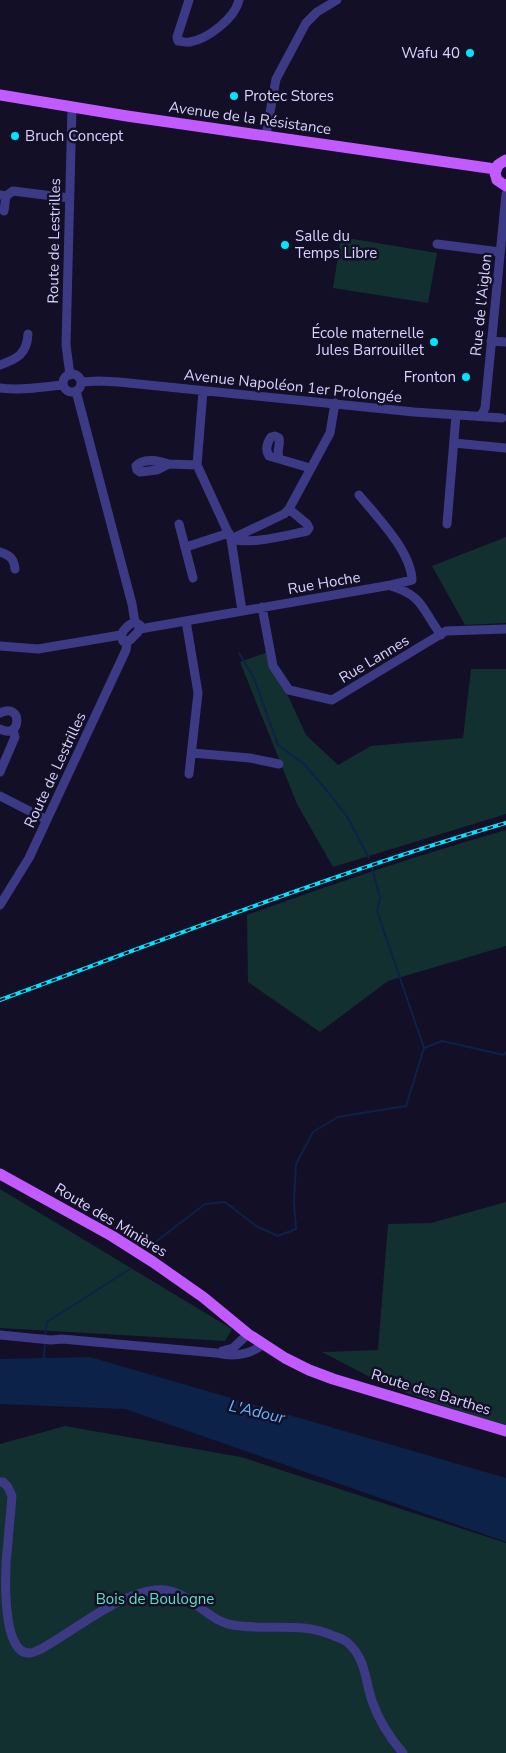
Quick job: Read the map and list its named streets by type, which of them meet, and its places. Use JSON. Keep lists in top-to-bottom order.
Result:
{
  "streets": {
    "main road": ["Avenue de la Résistance", "Route des Minières", "Route des Barthes"],
    "street": [
      "Route de Lestrilles",
      "Rue de l'Aiglon",
      "Avenue Napoléon 1er Prolongée",
      "Rue Hoche",
      "Rue Lannes"
    ]
  },
  "crossings": [
    ["Avenue de la Résistance", "Route de Lestrilles"],
    ["Route de Lestrilles", "Avenue Napoléon 1er Prolongée"],
    ["Rue de l'Aiglon", "Avenue Napoléon 1er Prolongée"],
    ["Rue Hoche", "Rue Lannes"],
    ["Route des Minières", "Route des Barthes"]
  ],
  "water": ["L'Adour"],
  "parks": ["Bois de Boulogne"],
  "places": [
    "Wafu 40",
    "Protec Stores",
    "Bruch Concept",
    "Salle du Temps Libre",
    "École maternelle Jules Barrouillet",
    "Fronton"
  ]
}
